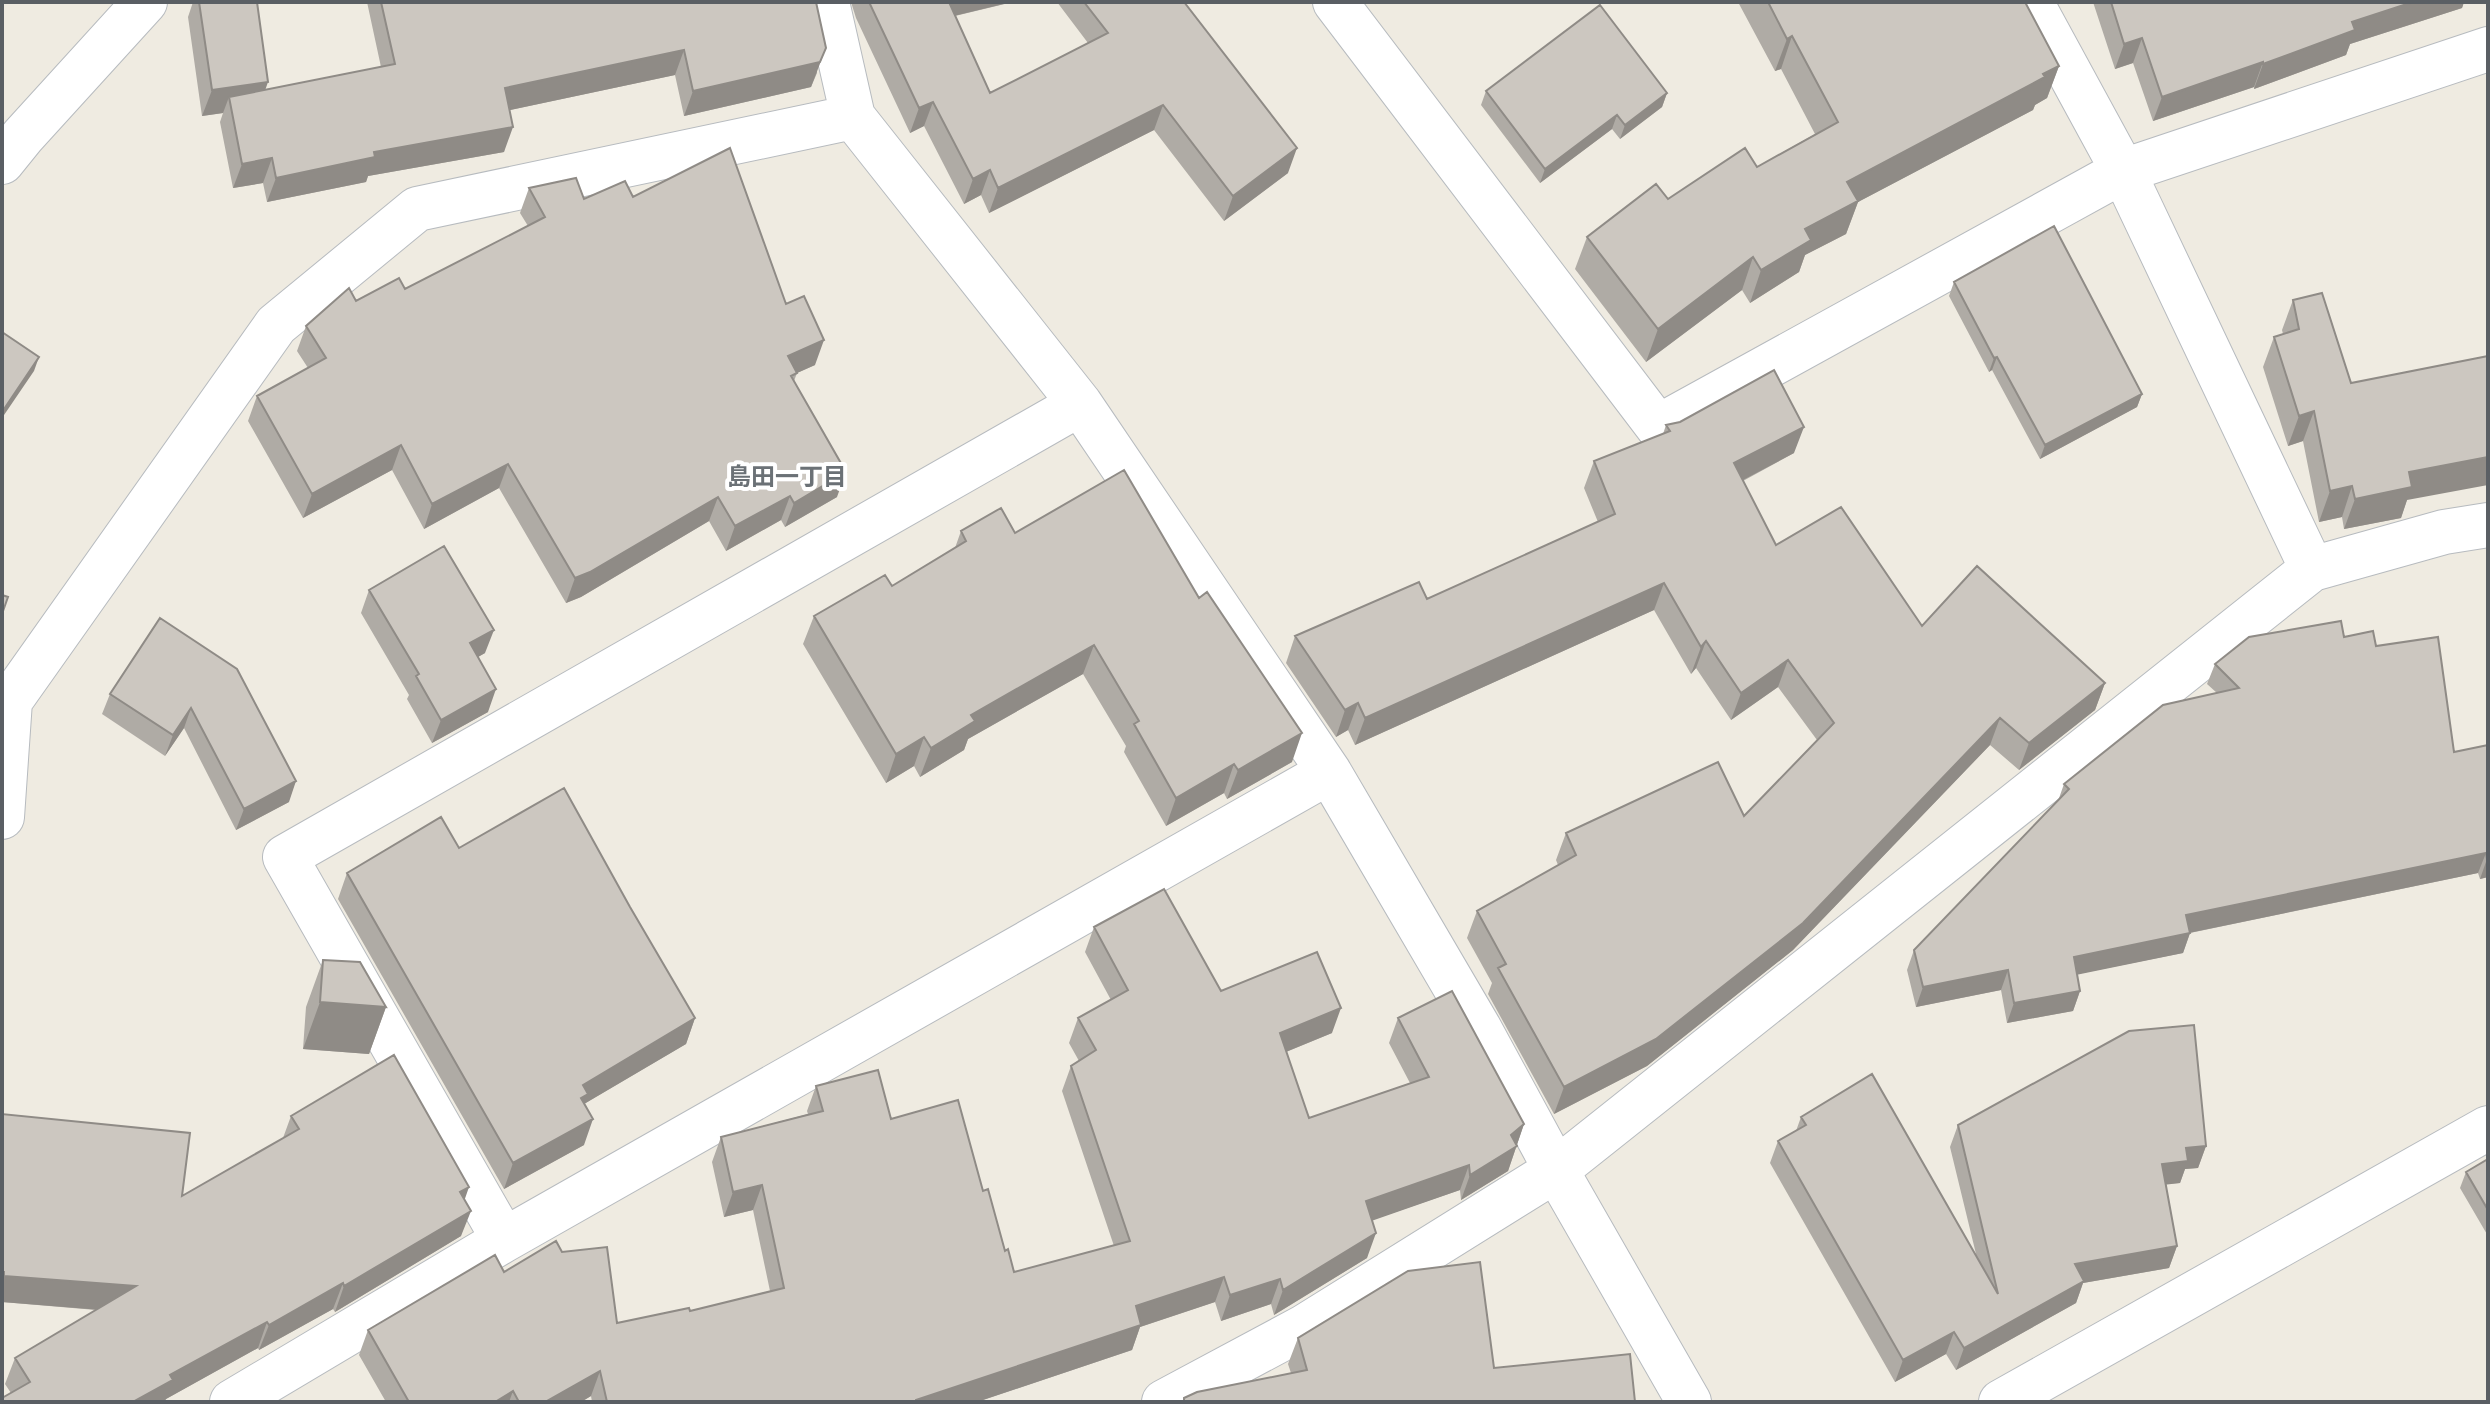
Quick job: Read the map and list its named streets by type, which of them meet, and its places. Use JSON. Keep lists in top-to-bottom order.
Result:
{
  "districts": ["島田一丁目"]
}
